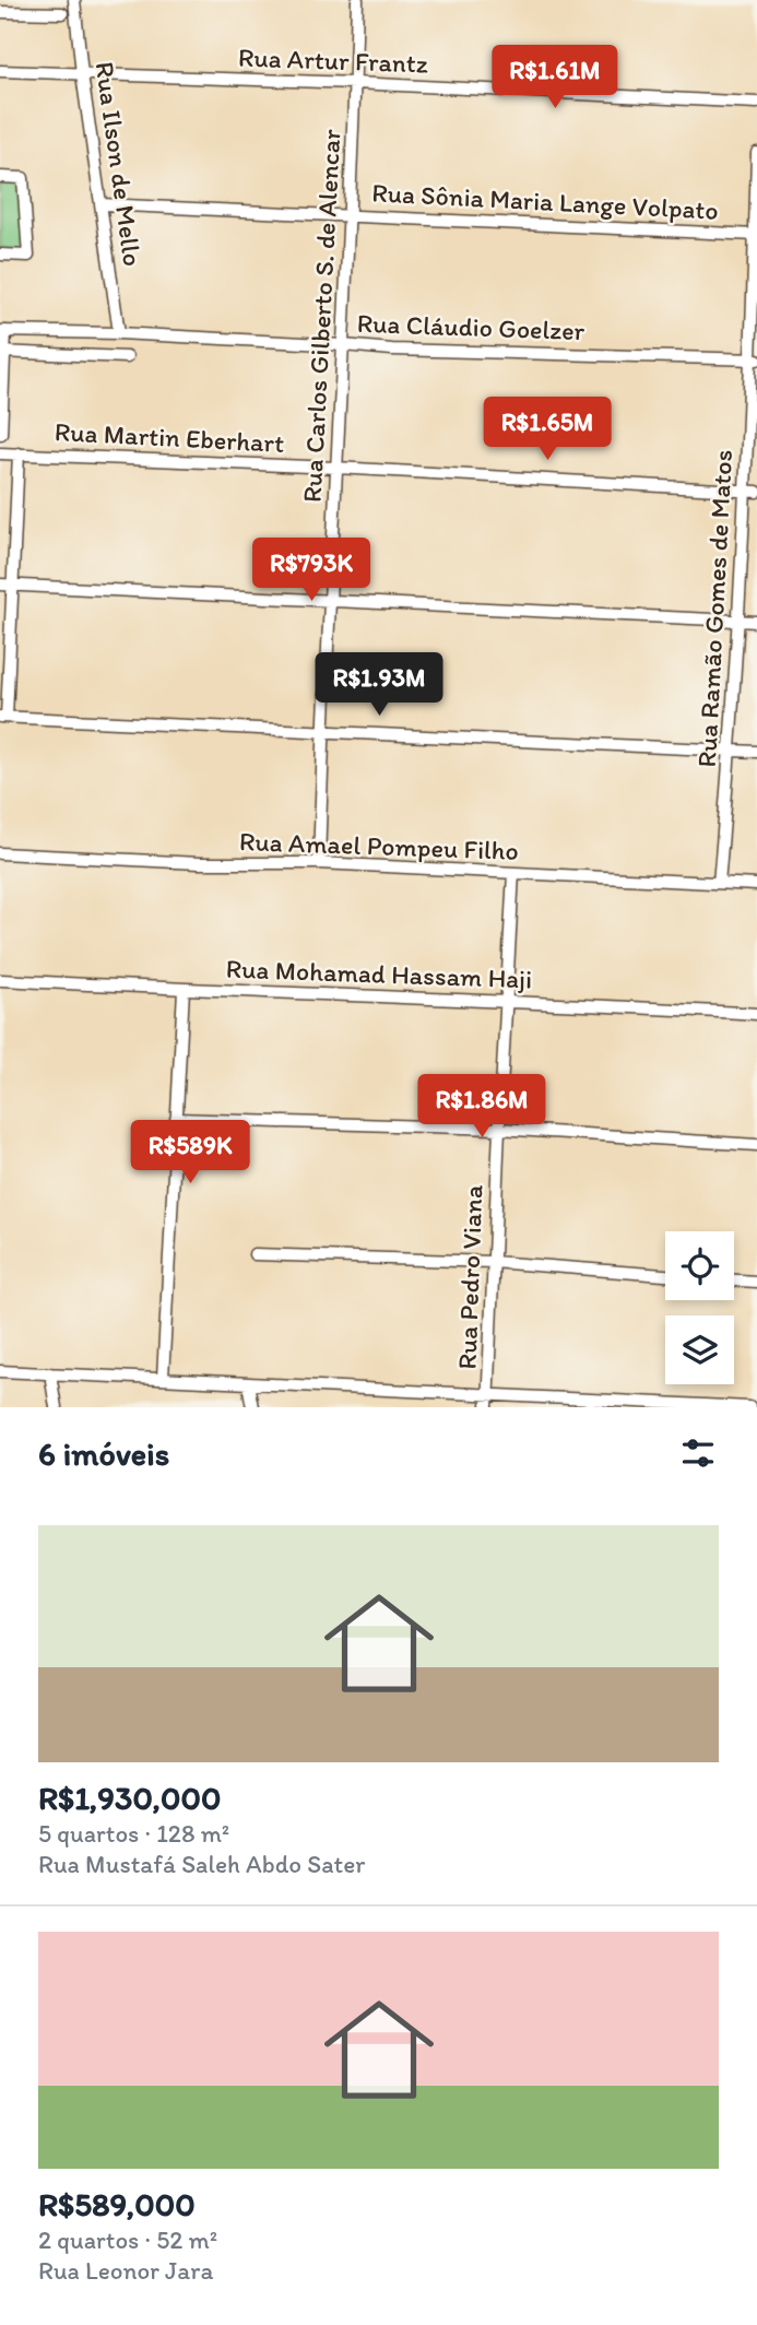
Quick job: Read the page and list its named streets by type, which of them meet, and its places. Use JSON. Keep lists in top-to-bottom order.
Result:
{
  "streets": {
    "street": [
      "Rua Artur Frantz",
      "Rua Ilson de Mello",
      "Rua Sônia Maria Lange Volpato",
      "Rua Carlos Gilberto S. de Alencar",
      "Rua Cláudio Goelzer",
      "Rua Martin Eberhart",
      "Rua Ramão Gomes de Matos",
      "Rua Amael Pompeu Filho",
      "Rua Mohamad Hassam Haji",
      "Rua Pedro Viana"
    ]
  },
  "crossings": [
    ["Rua Artur Frantz", "Rua Ilson de Mello"],
    ["Rua Artur Frantz", "Rua Carlos Gilberto S. de Alencar"],
    ["Rua Ilson de Mello", "Rua Sônia Maria Lange Volpato"],
    ["Rua Ilson de Mello", "Rua Cláudio Goelzer"],
    ["Rua Sônia Maria Lange Volpato", "Rua Carlos Gilberto S. de Alencar"],
    ["Rua Sônia Maria Lange Volpato", "Rua Ramão Gomes de Matos"],
    ["Rua Carlos Gilberto S. de Alencar", "Rua Cláudio Goelzer"],
    ["Rua Carlos Gilberto S. de Alencar", "Rua Martin Eberhart"],
    ["Rua Carlos Gilberto S. de Alencar", "Rua Amael Pompeu Filho"],
    ["Rua Cláudio Goelzer", "Rua Ramão Gomes de Matos"],
    ["Rua Martin Eberhart", "Rua Ramão Gomes de Matos"],
    ["Rua Ramão Gomes de Matos", "Rua Amael Pompeu Filho"],
    ["Rua Amael Pompeu Filho", "Rua Pedro Viana"],
    ["Rua Mohamad Hassam Haji", "Rua Pedro Viana"]
  ],
  "page": {
    "price": [
      "R$1.61M",
      "R$1.65M",
      "R$793K",
      "R$1.93M",
      "R$1.86M",
      "R$589K"
    ],
    "heading": "6 imóveis",
    "list": [
      {
        "name": "R$1,930,000",
        "note": "5 quartos · 128 m² · Rua Mustafá Saleh Abdo Sater"
      },
      {
        "name": "R$589,000",
        "note": "2 quartos · 52 m² · Rua Leonor Jara"
      }
    ]
  }
}
